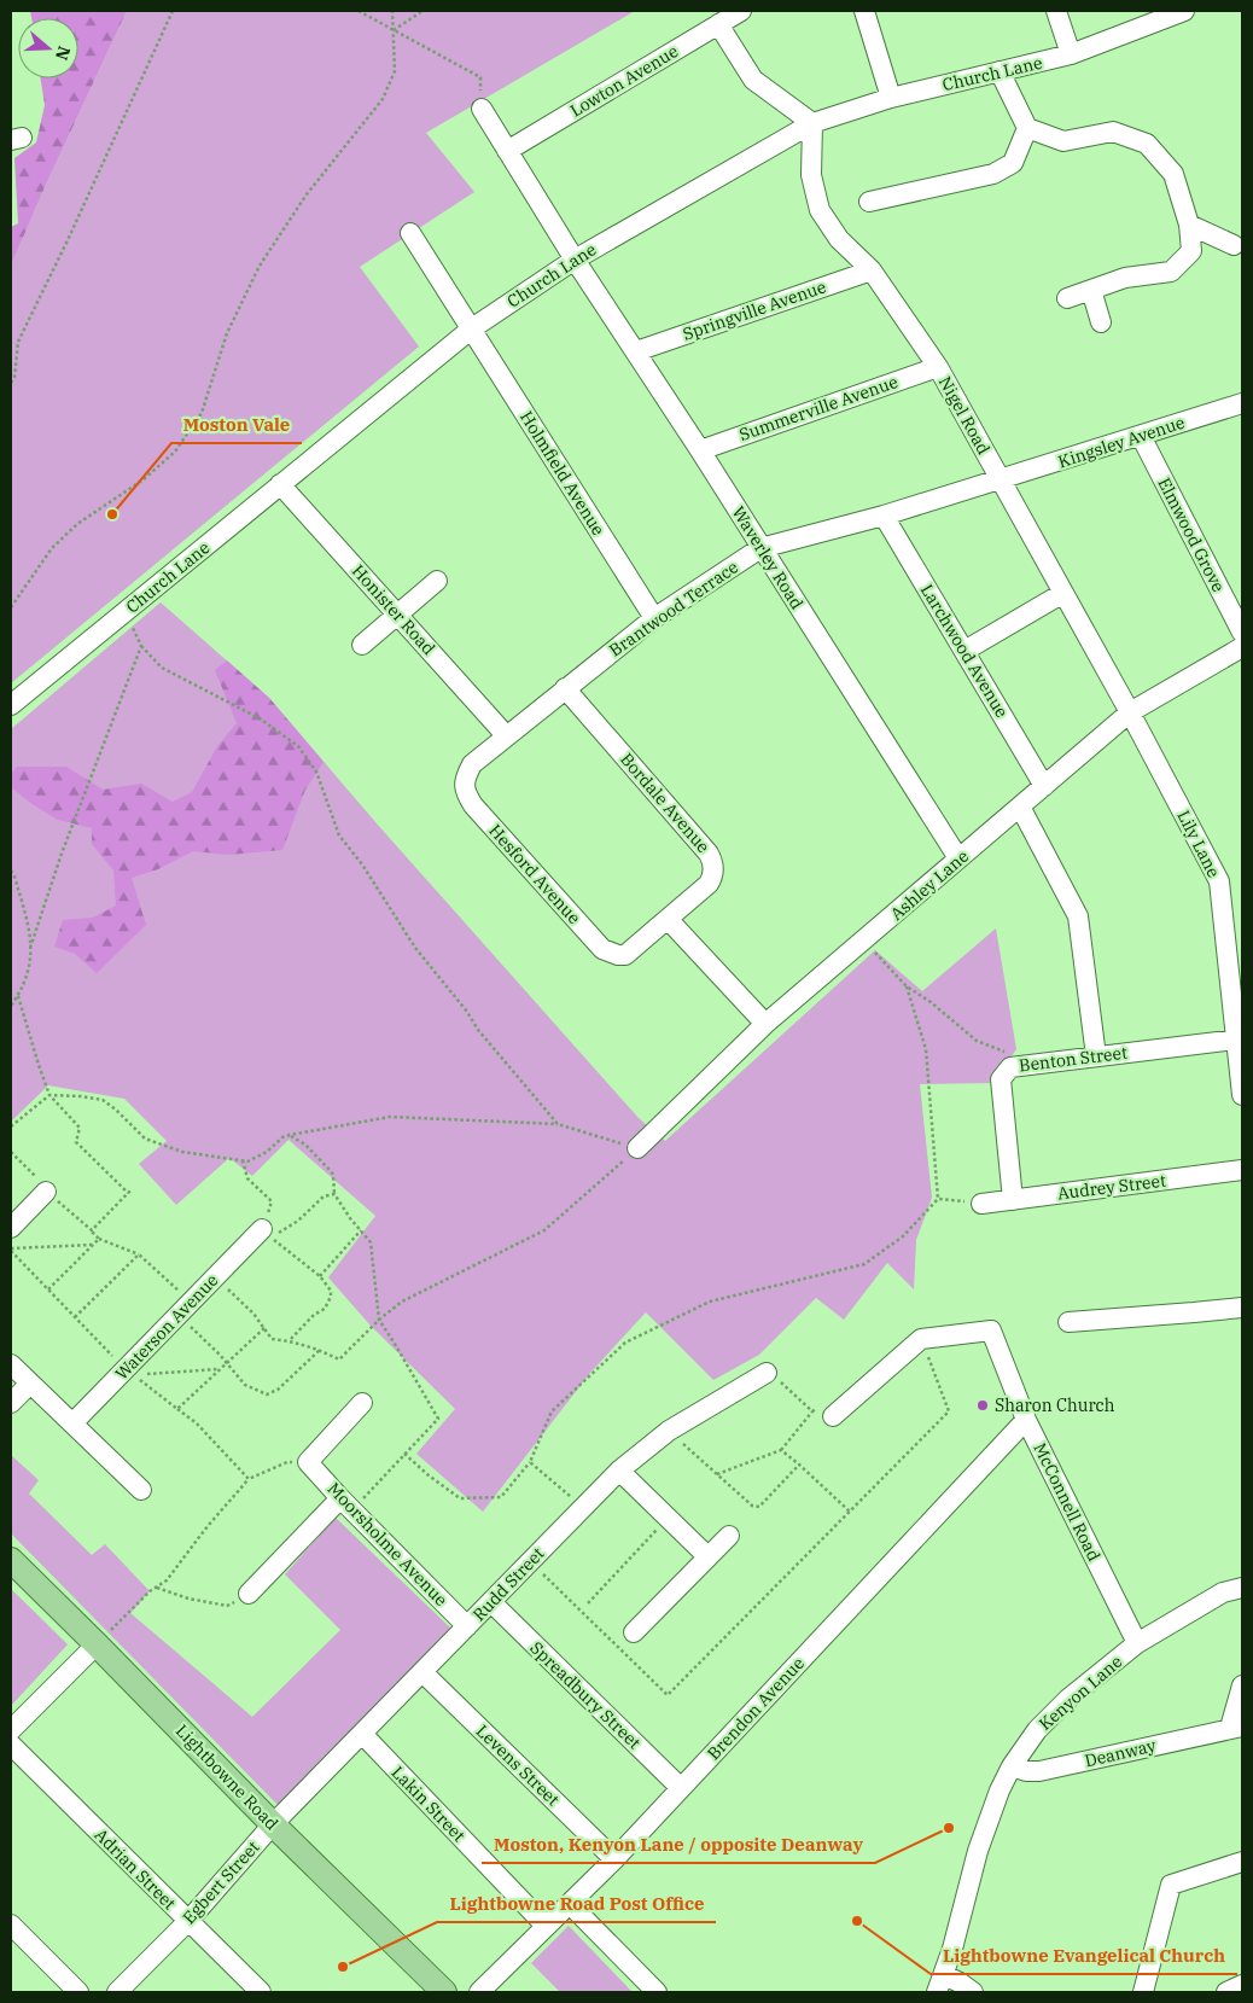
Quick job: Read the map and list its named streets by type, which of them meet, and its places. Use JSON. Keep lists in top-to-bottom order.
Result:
{
  "streets": {
    "main road": ["Lightbowne Road"],
    "street": [
      "Church Lane",
      "Lowton Avenue",
      "Springville Avenue",
      "Summerville Avenue",
      "Nigel Road",
      "Kingsley Avenue",
      "Holmfield Avenue",
      "Elmwood Grove",
      "Waverley Road",
      "Brantwood Terrace",
      "Honister Road",
      "Larchwood Avenue",
      "Bordale Avenue",
      "Lily Lane",
      "Hesford Avenue",
      "Ashley Lane",
      "Benton Street",
      "Audrey Street",
      "Waterson Avenue",
      "McConnell Road",
      "Moorsholme Avenue",
      "Rudd Street",
      "Kenyon Lane",
      "Spreadbury Street",
      "Brendon Avenue",
      "Deanway",
      "Levens Street",
      "Lakin Street",
      "Adrian Street",
      "Egbert Street"
    ]
  },
  "crossings": [
    ["Church Lane", "Nigel Road"],
    ["Church Lane", "Holmfield Avenue"],
    ["Church Lane", "Waverley Road"],
    ["Church Lane", "Honister Road"],
    ["Lowton Avenue", "Waverley Road"],
    ["Springville Avenue", "Nigel Road"],
    ["Springville Avenue", "Waverley Road"],
    ["Summerville Avenue", "Nigel Road"],
    ["Summerville Avenue", "Waverley Road"],
    ["Nigel Road", "Kingsley Avenue"],
    ["Nigel Road", "Brantwood Terrace"],
    ["Nigel Road", "Lily Lane"],
    ["Nigel Road", "Ashley Lane"],
    ["Kingsley Avenue", "Elmwood Grove"],
    ["Kingsley Avenue", "Brantwood Terrace"],
    ["Holmfield Avenue", "Brantwood Terrace"],
    ["Waverley Road", "Brantwood Terrace"],
    ["Waverley Road", "Ashley Lane"],
    ["Brantwood Terrace", "Honister Road"],
    ["Brantwood Terrace", "Larchwood Avenue"],
    ["Brantwood Terrace", "Bordale Avenue"],
    ["Brantwood Terrace", "Hesford Avenue"],
    ["Honister Road", "Hesford Avenue"],
    ["Larchwood Avenue", "Ashley Lane"],
    ["Bordale Avenue", "Hesford Avenue"],
    ["Lily Lane", "Ashley Lane"],
    ["Lily Lane", "Benton Street"],
    ["Benton Street", "Audrey Street"],
    ["McConnell Road", "Kenyon Lane"],
    ["McConnell Road", "Brendon Avenue"],
    ["Moorsholme Avenue", "Rudd Street"],
    ["Rudd Street", "Spreadbury Street"],
    ["Rudd Street", "Levens Street"],
    ["Rudd Street", "Lightbowne Road"],
    ["Rudd Street", "Lakin Street"],
    ["Rudd Street", "Egbert Street"],
    ["Kenyon Lane", "Deanway"],
    ["Spreadbury Street", "Brendon Avenue"],
    ["Brendon Avenue", "Levens Street"],
    ["Brendon Avenue", "Lakin Street"],
    ["Lightbowne Road", "Egbert Street"],
    ["Adrian Street", "Egbert Street"]
  ],
  "places": [
    "Moston Vale",
    "Sharon Church",
    "Moston, Kenyon Lane / opposite Deanway",
    "Lightbowne Evangelical Church",
    "Lightbowne Road Post Office"
  ],
  "north": "right"
}
